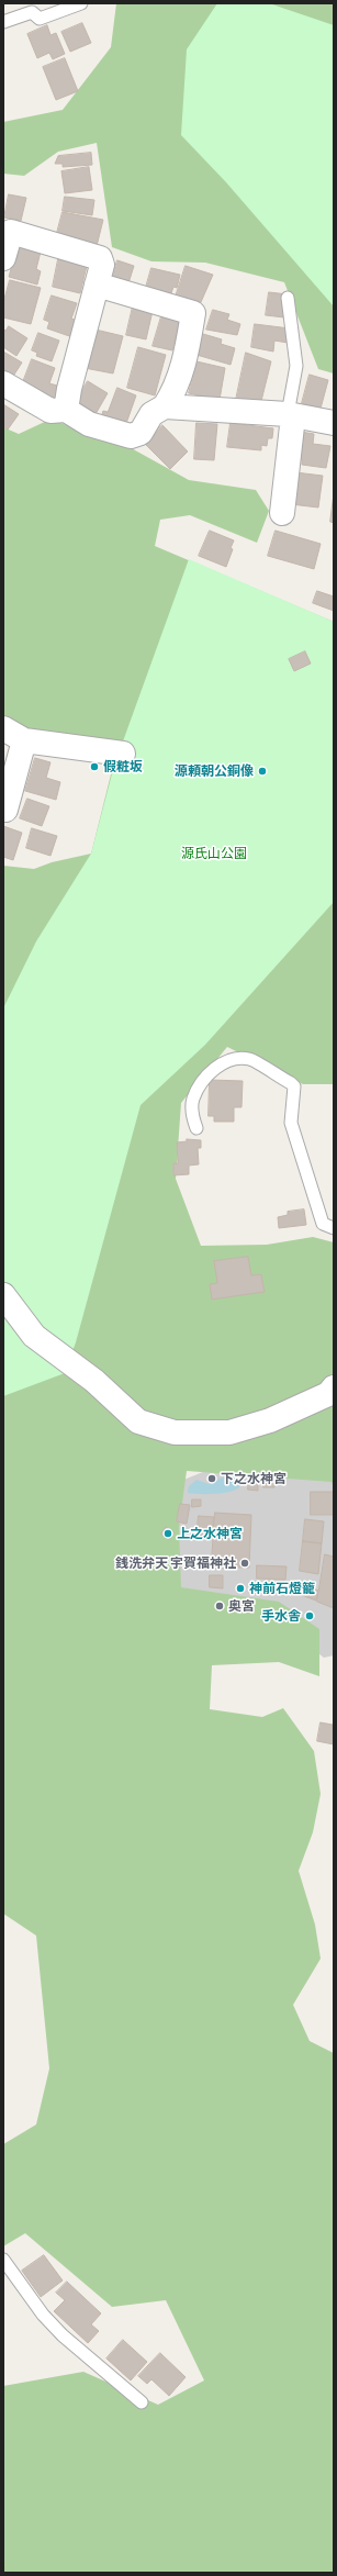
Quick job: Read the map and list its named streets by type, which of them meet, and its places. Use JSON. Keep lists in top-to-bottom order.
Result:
{
  "parks": ["源氏山公園"],
  "places": [
    "假粧坂",
    "源頼朝公銅像",
    "下之水神宮",
    "上之水神宮",
    "銭洗弁天 宇賀福神社",
    "神前石燈籠",
    "奥宮",
    "手水舎"
  ]
}
